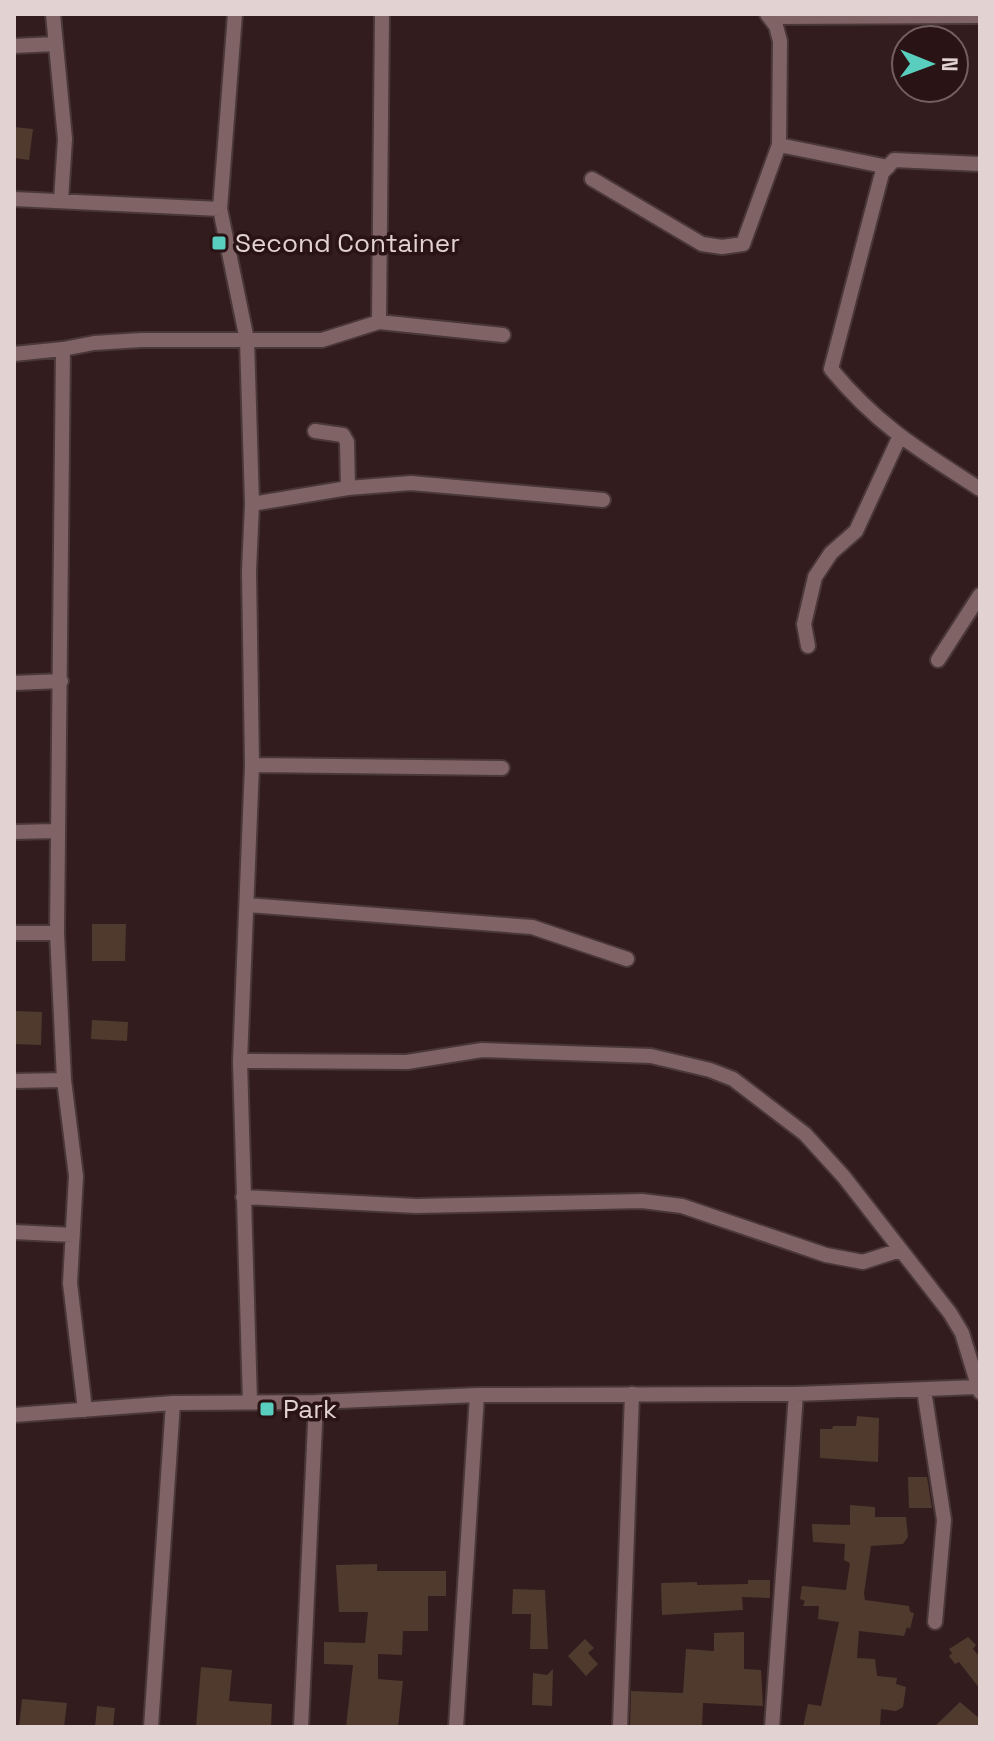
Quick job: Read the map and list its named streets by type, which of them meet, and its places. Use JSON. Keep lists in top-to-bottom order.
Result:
{
  "places": {
    "transit": ["Second Container", "Park"]
  },
  "north": "right"
}
